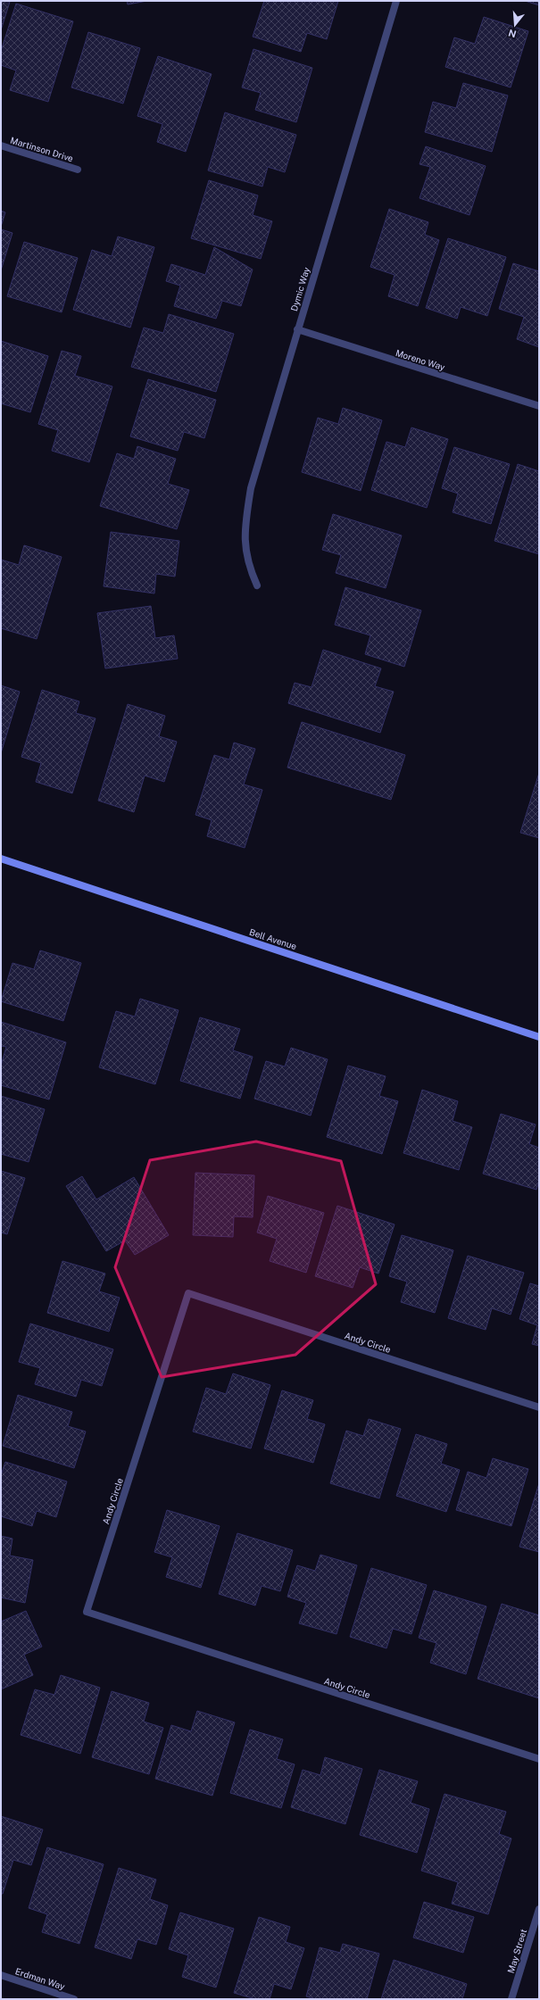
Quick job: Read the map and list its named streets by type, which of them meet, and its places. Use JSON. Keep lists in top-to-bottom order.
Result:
{
  "streets": {
    "main road": ["Bell Avenue"],
    "street": [
      "Martinson Drive",
      "Dymic Way",
      "Moreno Way",
      "Andy Circle",
      "May Street",
      "Erdman Way"
    ]
  },
  "crossings": [
    ["Dymic Way", "Moreno Way"]
  ],
  "north": "bottom"
}
